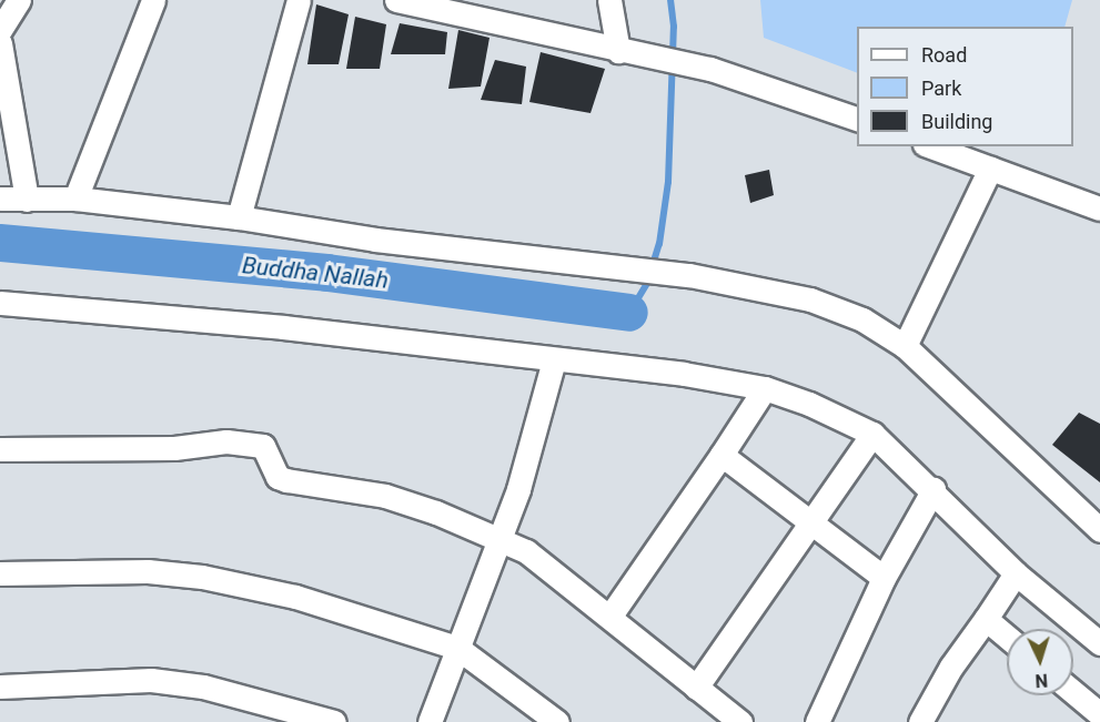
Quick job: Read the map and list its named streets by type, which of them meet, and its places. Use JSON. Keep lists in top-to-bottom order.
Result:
{
  "water": ["Buddha Nallah"],
  "legend": ["Road", "Park", "Building"],
  "north": "bottom"
}
